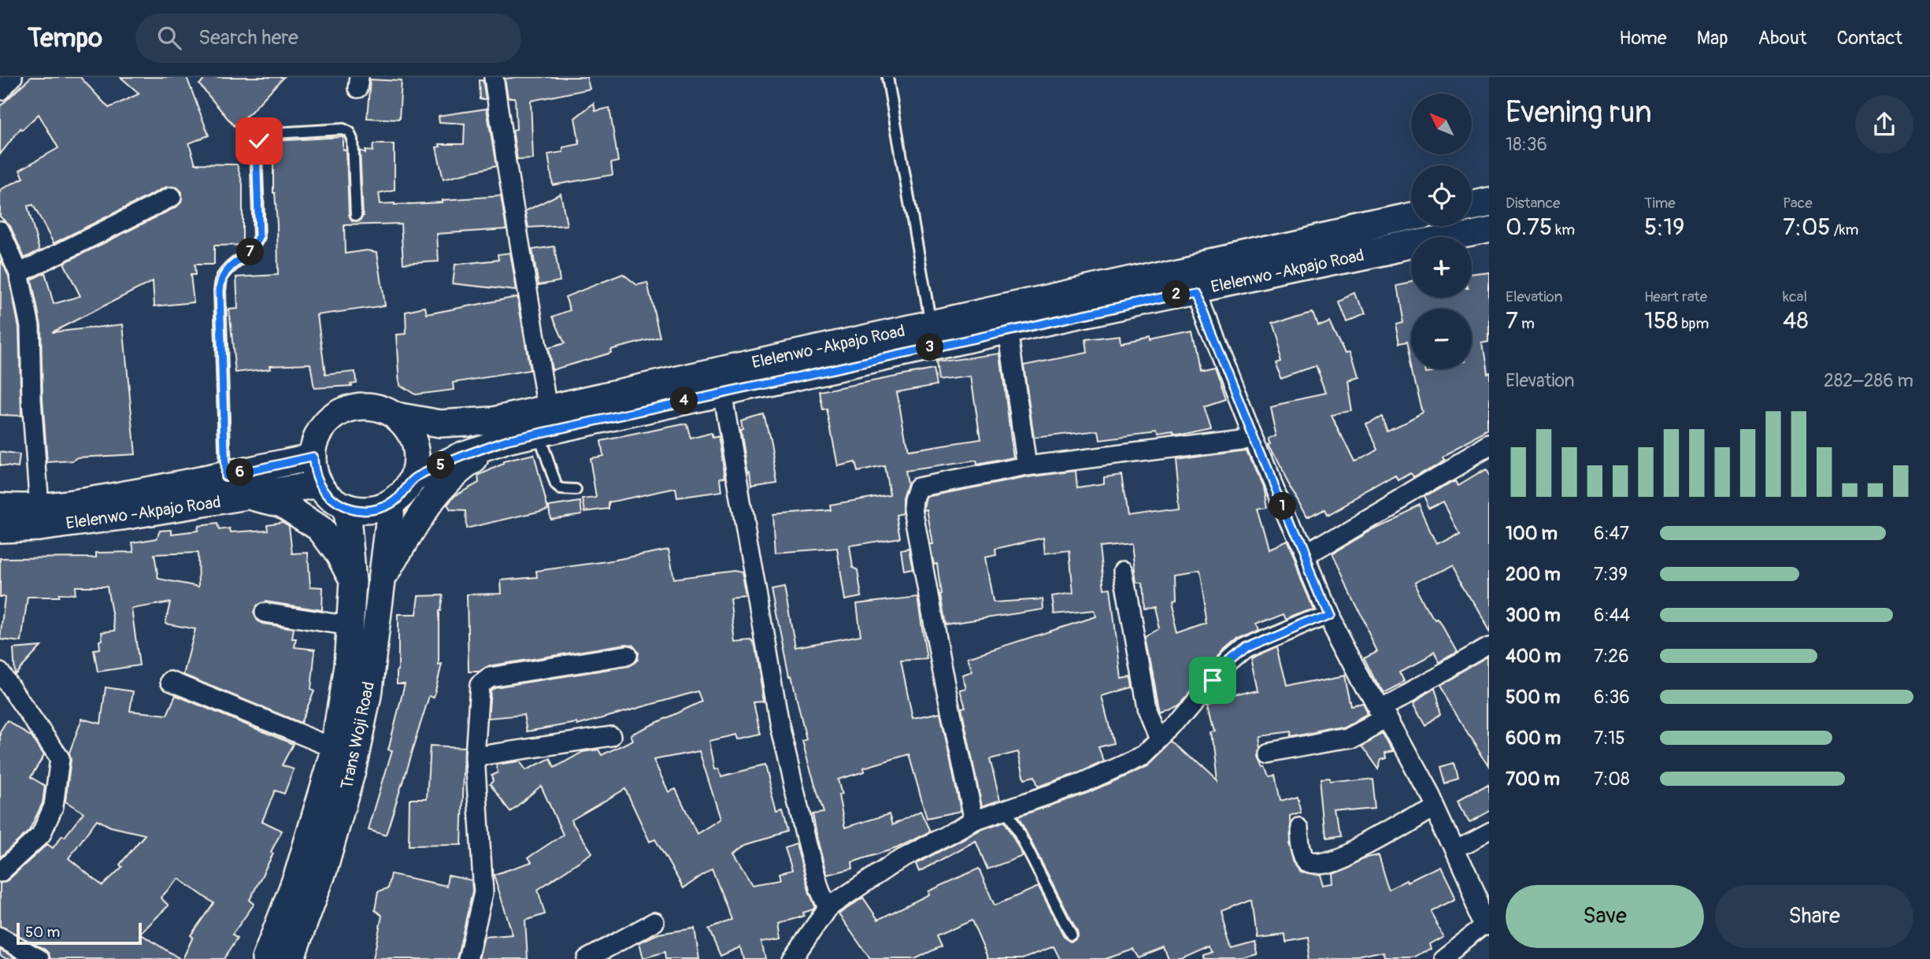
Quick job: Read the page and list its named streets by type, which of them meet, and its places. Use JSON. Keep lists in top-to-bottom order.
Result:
{
  "streets": {
    "main road": ["Elelenwo -Akpajo Road", "Trans Woji Road"]
  },
  "crossings": [
    ["Elelenwo -Akpajo Road", "Trans Woji Road"]
  ],
  "scale_bar": "50 m",
  "north": "top left",
  "page": {
    "header": "Tempo",
    "search": "Search here",
    "nav": [
      "Home",
      "Map",
      "About",
      "Contact"
    ],
    "heading": ["Evening run", "18:36"],
    "map_buttons": ["+", "−"],
    "stats": [
      ["Distance", "0.75 km"],
      ["Time", "5:19"],
      ["Pace", "7:05 /km"],
      ["Elevation", "7 m"],
      ["Heart rate", "158 bpm"],
      ["kcal", "48"]
    ],
    "pins": [
      "7",
      "2",
      "3",
      "4",
      "5",
      "6",
      "1"
    ],
    "chart": ["Elevation", "282–286 m"],
    "list": [
      {
        "name": "100 m",
        "note": "6:47"
      },
      {
        "name": "200 m",
        "note": "7:39"
      },
      {
        "name": "300 m",
        "note": "6:44"
      },
      {
        "name": "400 m",
        "note": "7:26"
      },
      {
        "name": "500 m",
        "note": "6:36"
      },
      {
        "name": "600 m",
        "note": "7:15"
      },
      {
        "name": "700 m",
        "note": "7:08"
      }
    ],
    "buttons": ["Save", "Share"],
    "scale": "50 m"
  }
}
